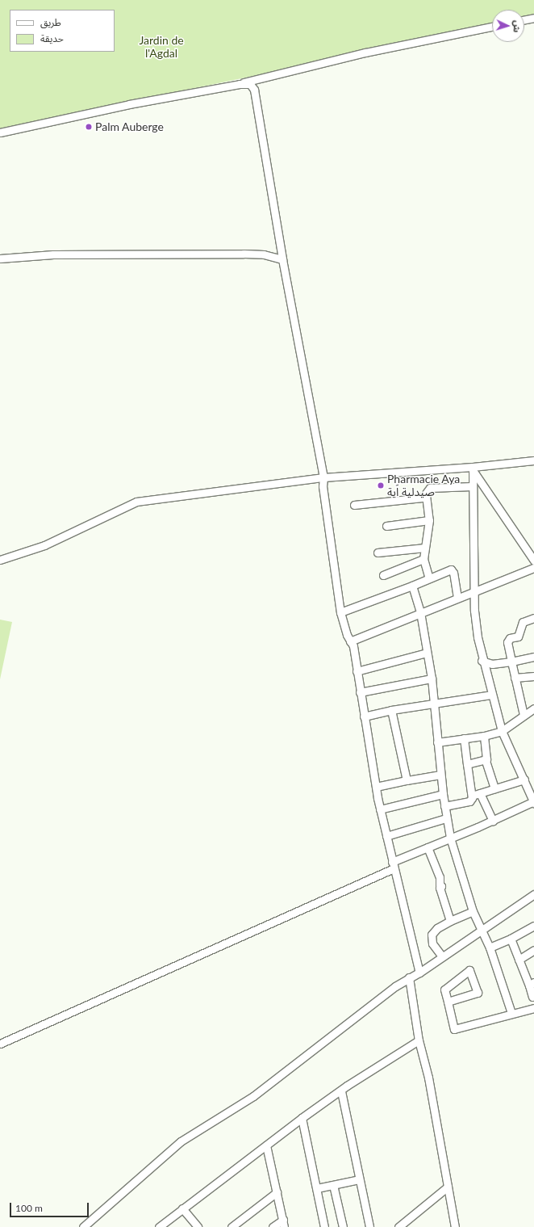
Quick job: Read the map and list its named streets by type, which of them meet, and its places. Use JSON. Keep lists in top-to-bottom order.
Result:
{
  "parks": ["Jardin de l'Agdal"],
  "places": ["Palm Auberge", "Pharmacie Aya صيدلية اَية"],
  "legend": ["طريق", "حديقة"],
  "scale_bar": "100 m",
  "north": "right"
}
